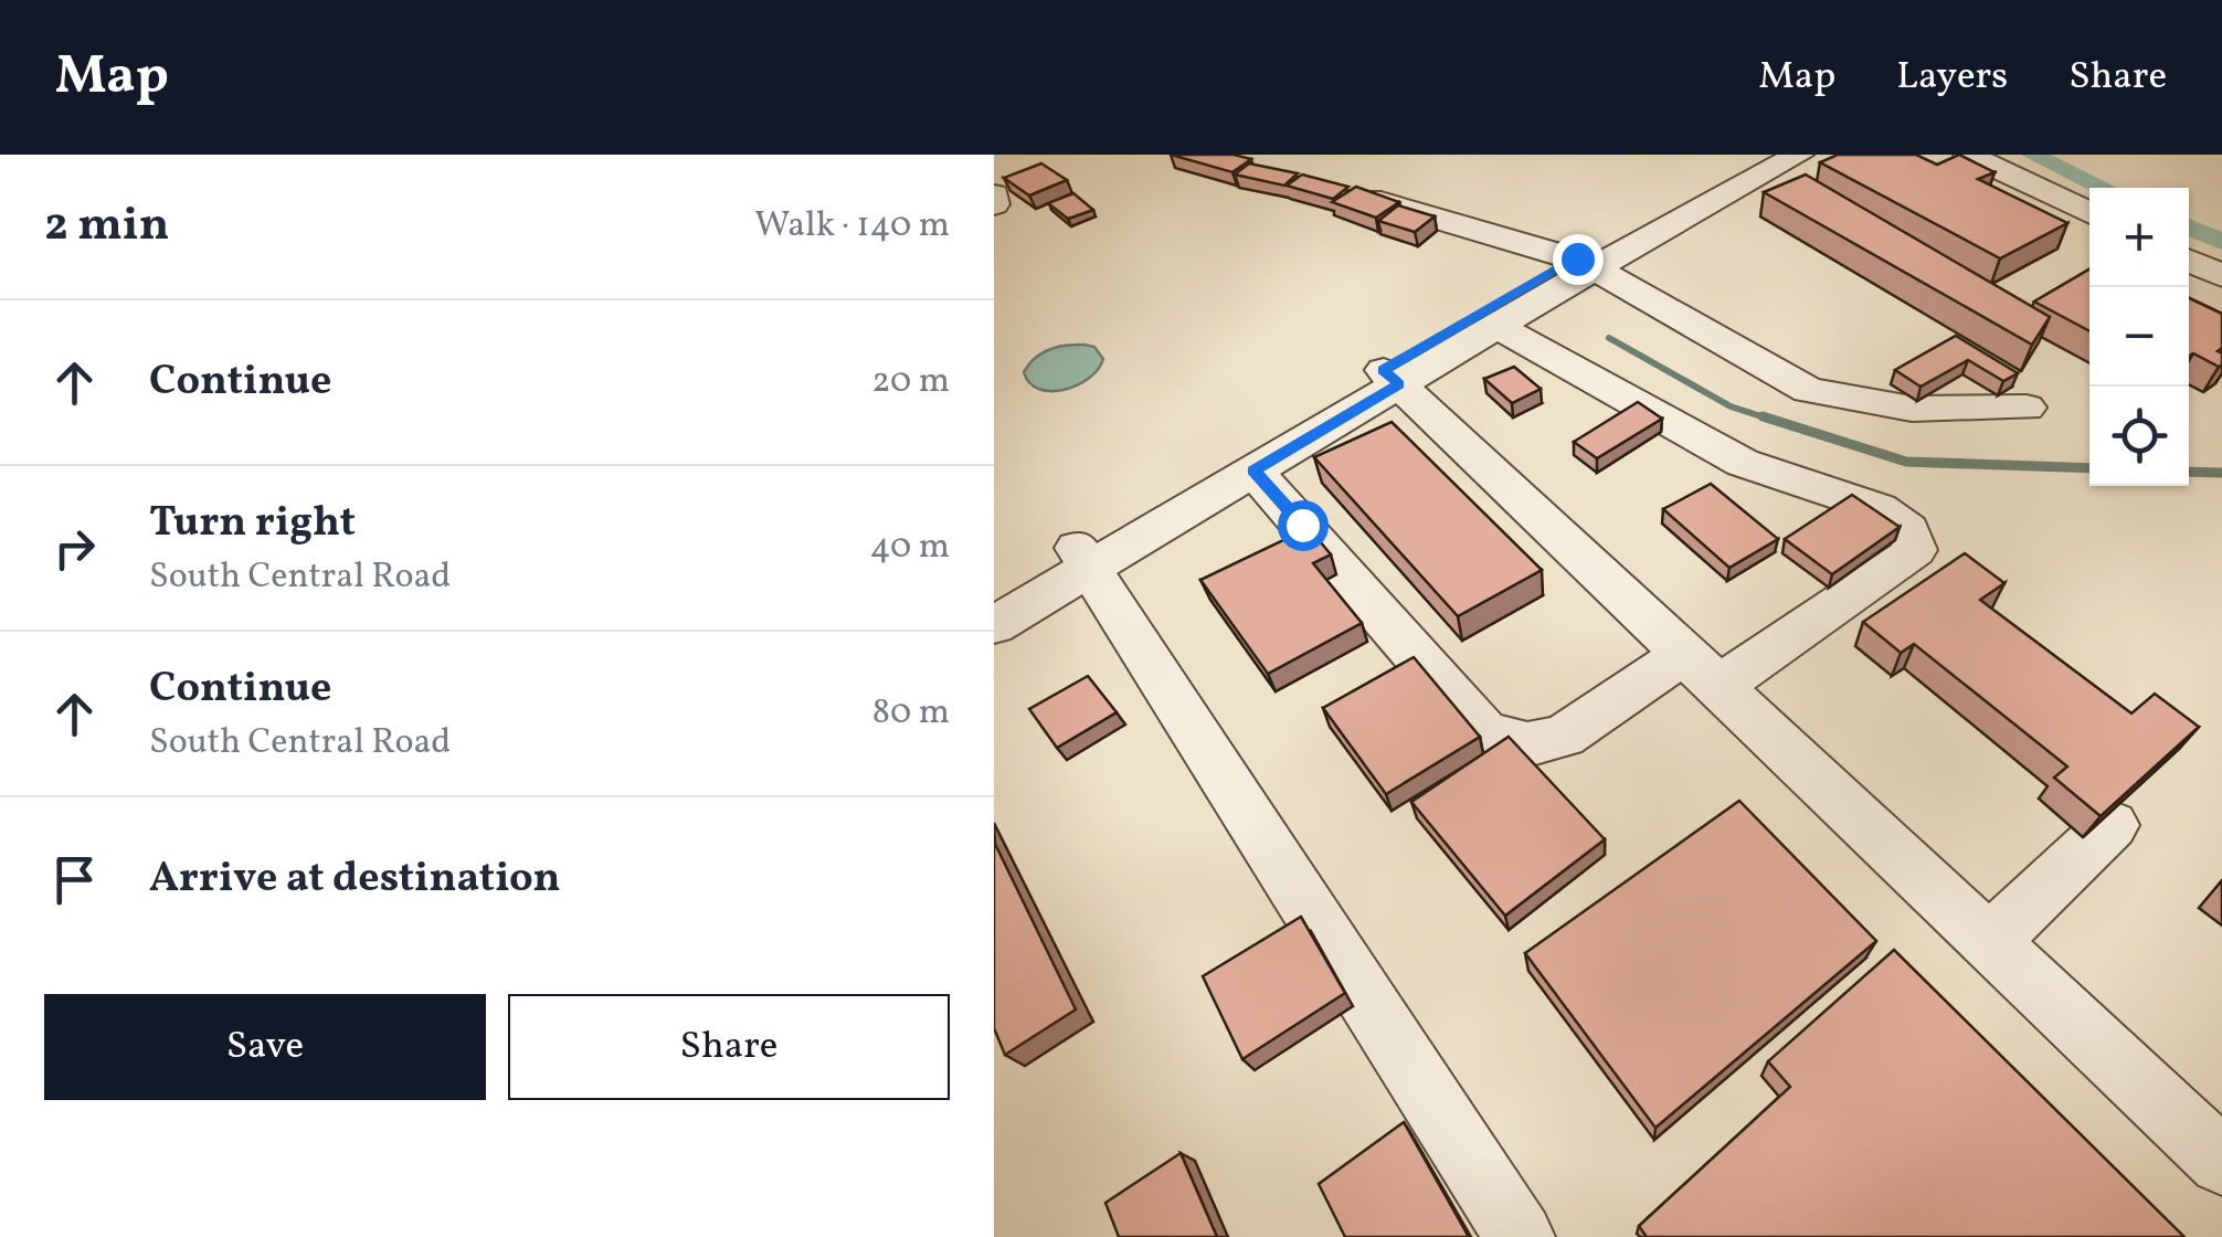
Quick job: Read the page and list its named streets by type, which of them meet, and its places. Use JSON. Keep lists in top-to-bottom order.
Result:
{
  "page": {
    "header": "Map",
    "nav": ["Map", "Layers", "Share"],
    "heading": ["2 min", "Walk · 140 m"],
    "map_buttons": ["+", "−"],
    "list": [
      ["Continue", "20 m"],
      ["Turn right", "South Central Road", "40 m"],
      ["Continue", "South Central Road", "80 m"],
      "Arrive at destination"
    ],
    "buttons": ["Save", "Share"]
  }
}
